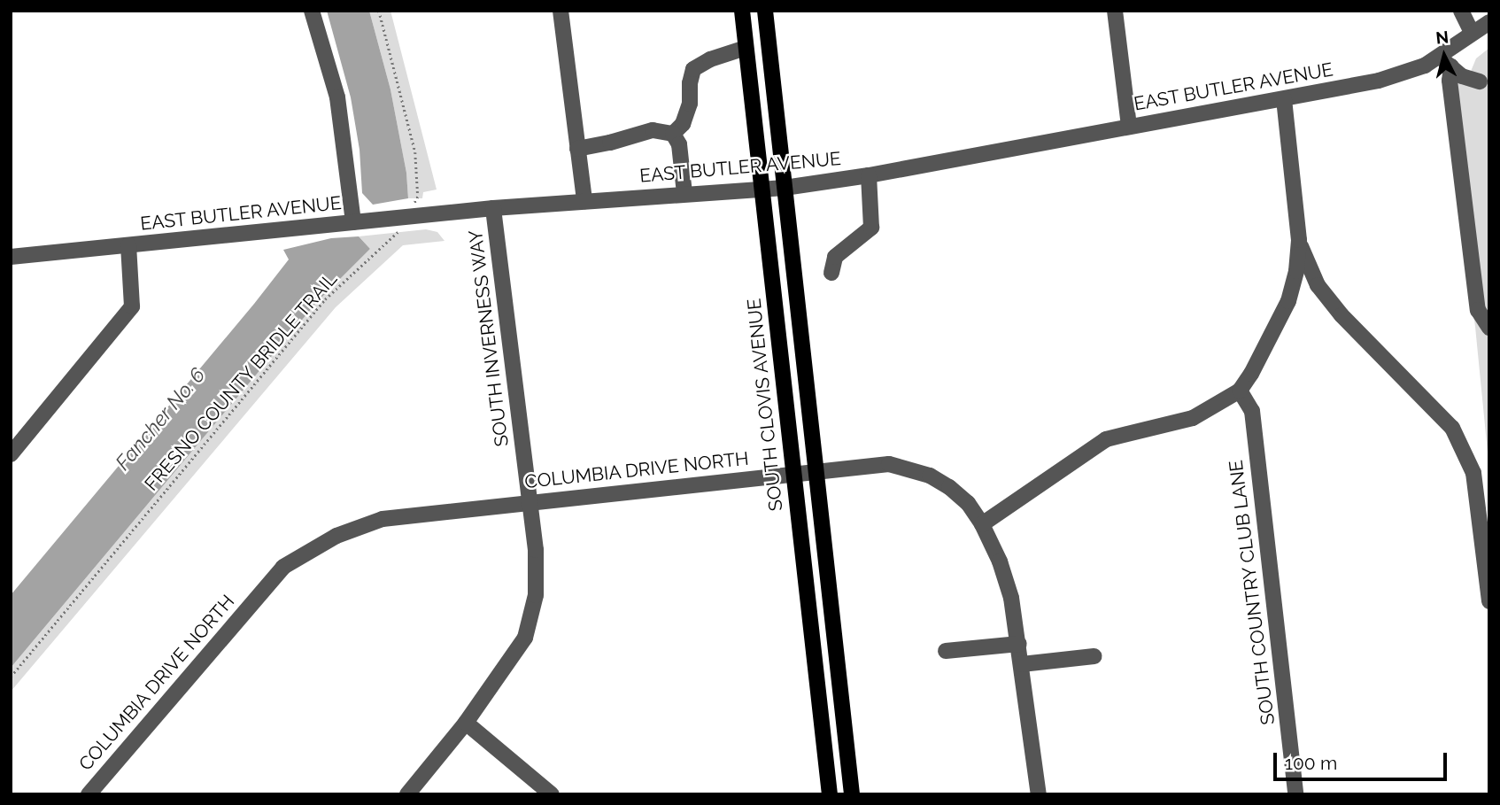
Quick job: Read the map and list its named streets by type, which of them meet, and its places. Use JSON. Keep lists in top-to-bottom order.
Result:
{
  "streets": {
    "main road": ["SOUTH CLOVIS AVENUE"],
    "street": [
      "EAST BUTLER AVENUE",
      "SOUTH INVERNESS WAY",
      "COLUMBIA DRIVE NORTH",
      "SOUTH COUNTRY CLUB LANE"
    ],
    "path": ["FRESNO COUNTY BRIDLE TRAIL"]
  },
  "crossings": [
    ["EAST BUTLER AVENUE", "SOUTH INVERNESS WAY"],
    ["EAST BUTLER AVENUE", "FRESNO COUNTY BRIDLE TRAIL"],
    ["EAST BUTLER AVENUE", "SOUTH CLOVIS AVENUE"],
    ["SOUTH INVERNESS WAY", "COLUMBIA DRIVE NORTH"],
    ["SOUTH CLOVIS AVENUE", "COLUMBIA DRIVE NORTH"]
  ],
  "water": ["Fancher No. 6"],
  "scale_bar": "100 m",
  "north": "top"
}
